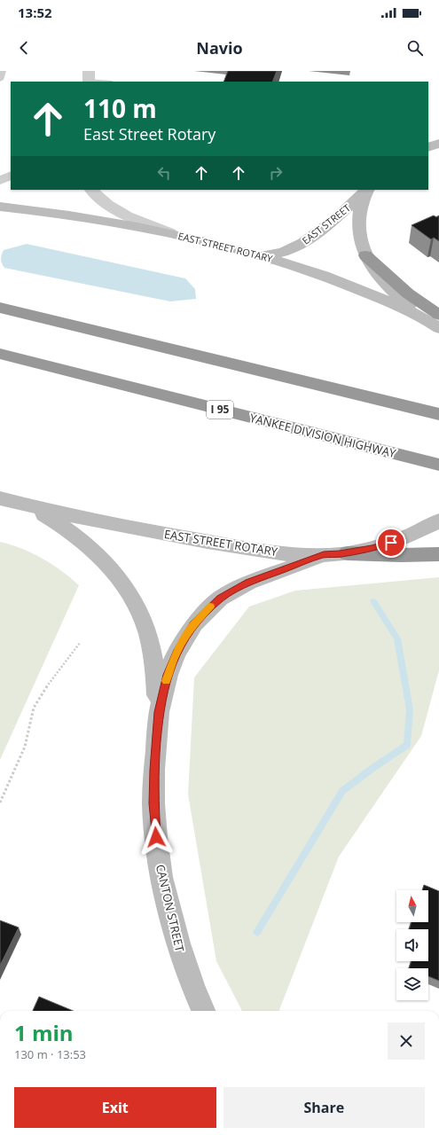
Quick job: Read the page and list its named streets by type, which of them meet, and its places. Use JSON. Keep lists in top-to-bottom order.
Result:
{
  "streets": {
    "highway": ["I 95", "YANKEE DIVISION HIGHWAY"],
    "main road": ["EAST STREET", "EAST STREET ROTARY", "CANTON STREET"]
  },
  "crossings": [
    ["EAST STREET", "EAST STREET ROTARY"],
    ["EAST STREET ROTARY", "CANTON STREET"]
  ],
  "north": "top",
  "page": {
    "status": "13:52",
    "header": "Navio",
    "turn": ["110 m", "East Street Rotary"],
    "heading": ["1 min", "130 m · 13:53"],
    "buttons": ["Exit", "Share"]
  }
}
